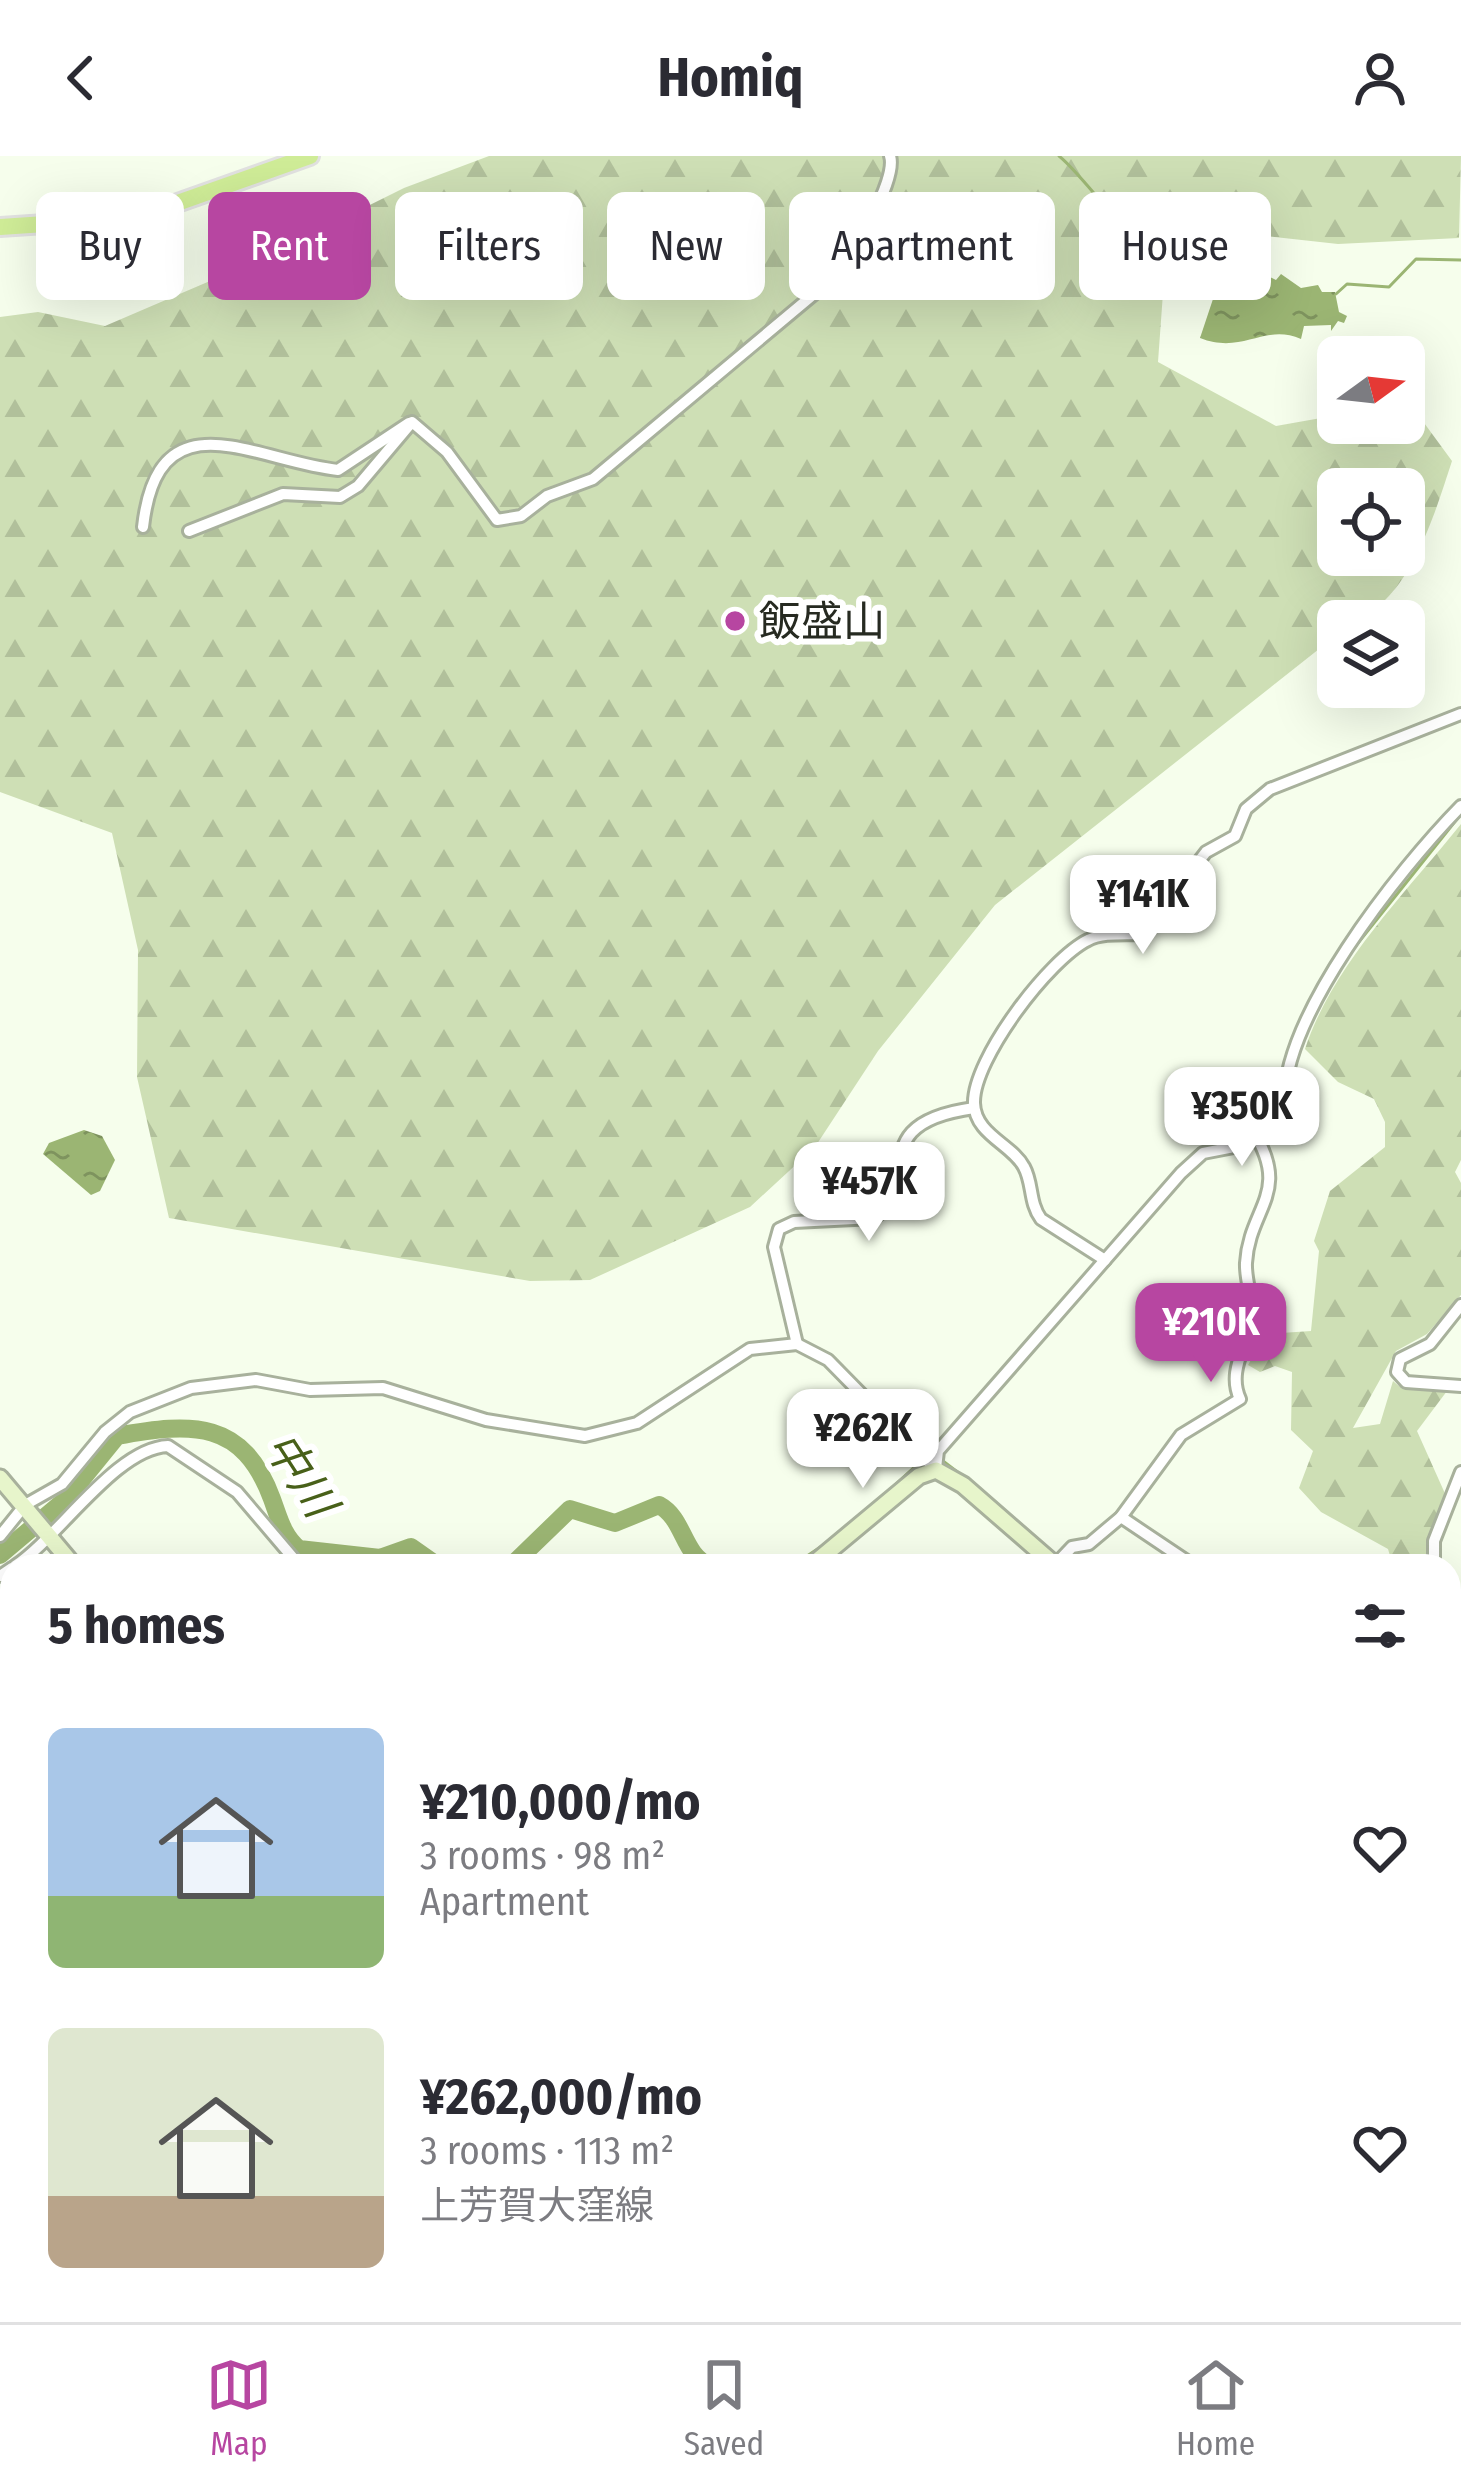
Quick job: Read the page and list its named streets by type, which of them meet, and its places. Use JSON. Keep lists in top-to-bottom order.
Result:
{
  "water": ["中川"],
  "places": ["飯盛山"],
  "north": "right",
  "page": {
    "header": "Homiq",
    "chip": [
      "Buy",
      "Rent",
      "Filters",
      "New",
      "Apartment",
      "House"
    ],
    "price": [
      "¥141K",
      "¥350K",
      "¥457K",
      "¥210K",
      "¥262K"
    ],
    "heading": "5 homes",
    "list": [
      {
        "name": "¥210,000/mo",
        "note": "3 rooms · 98 m² · Apartment"
      },
      {
        "name": "¥262,000/mo",
        "note": "3 rooms · 113 m² · 上芳賀大窪線"
      }
    ],
    "tabs": ["Map", "Saved", "Home"]
  }
}
